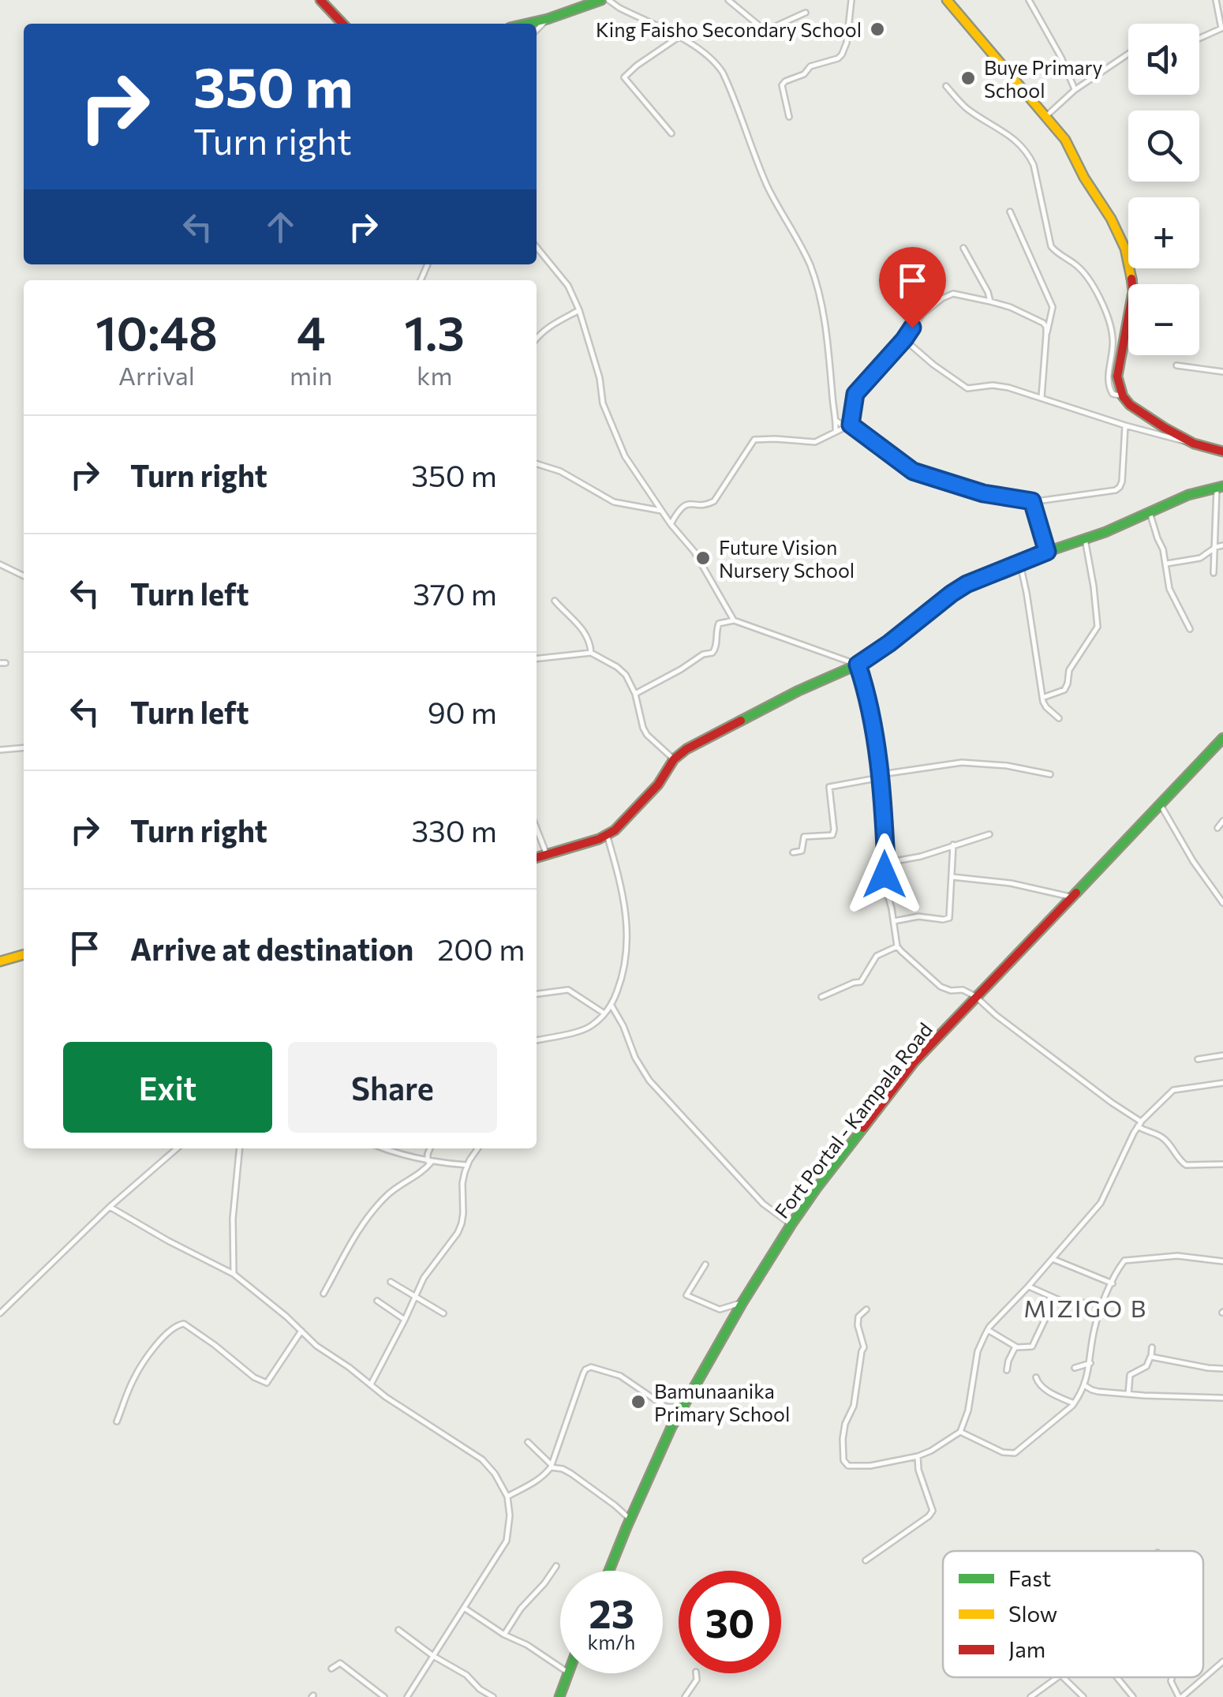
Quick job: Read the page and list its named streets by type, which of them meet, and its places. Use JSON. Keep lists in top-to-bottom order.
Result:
{
  "streets": {
    "main road": ["Fort Portal - Kampala Road"]
  },
  "districts": ["MIZIGO B"],
  "places": [
    "King Faisho Secondary School",
    "Buye Primary School",
    "Future Vision Nursery School",
    "Bamunaanika Primary School"
  ],
  "legend": ["Fast", "Slow", "Jam"],
  "page": {
    "map_buttons": ["+", "−"],
    "turn": ["350 m", "Turn right"],
    "eta": [
      "10:48",
      "Arrival",
      "4",
      "min",
      "1.3",
      "km"
    ],
    "list": [
      {
        "name": "Turn right",
        "value": "350 m"
      },
      {
        "name": "Turn left",
        "value": "370 m"
      },
      {
        "name": "Turn left",
        "value": "90 m"
      },
      {
        "name": "Turn right",
        "value": "330 m"
      },
      {
        "name": "Arrive at destination",
        "value": "200 m"
      }
    ],
    "buttons": ["Exit", "Share"],
    "speed": "23 km/h",
    "limit": "30"
  }
}
